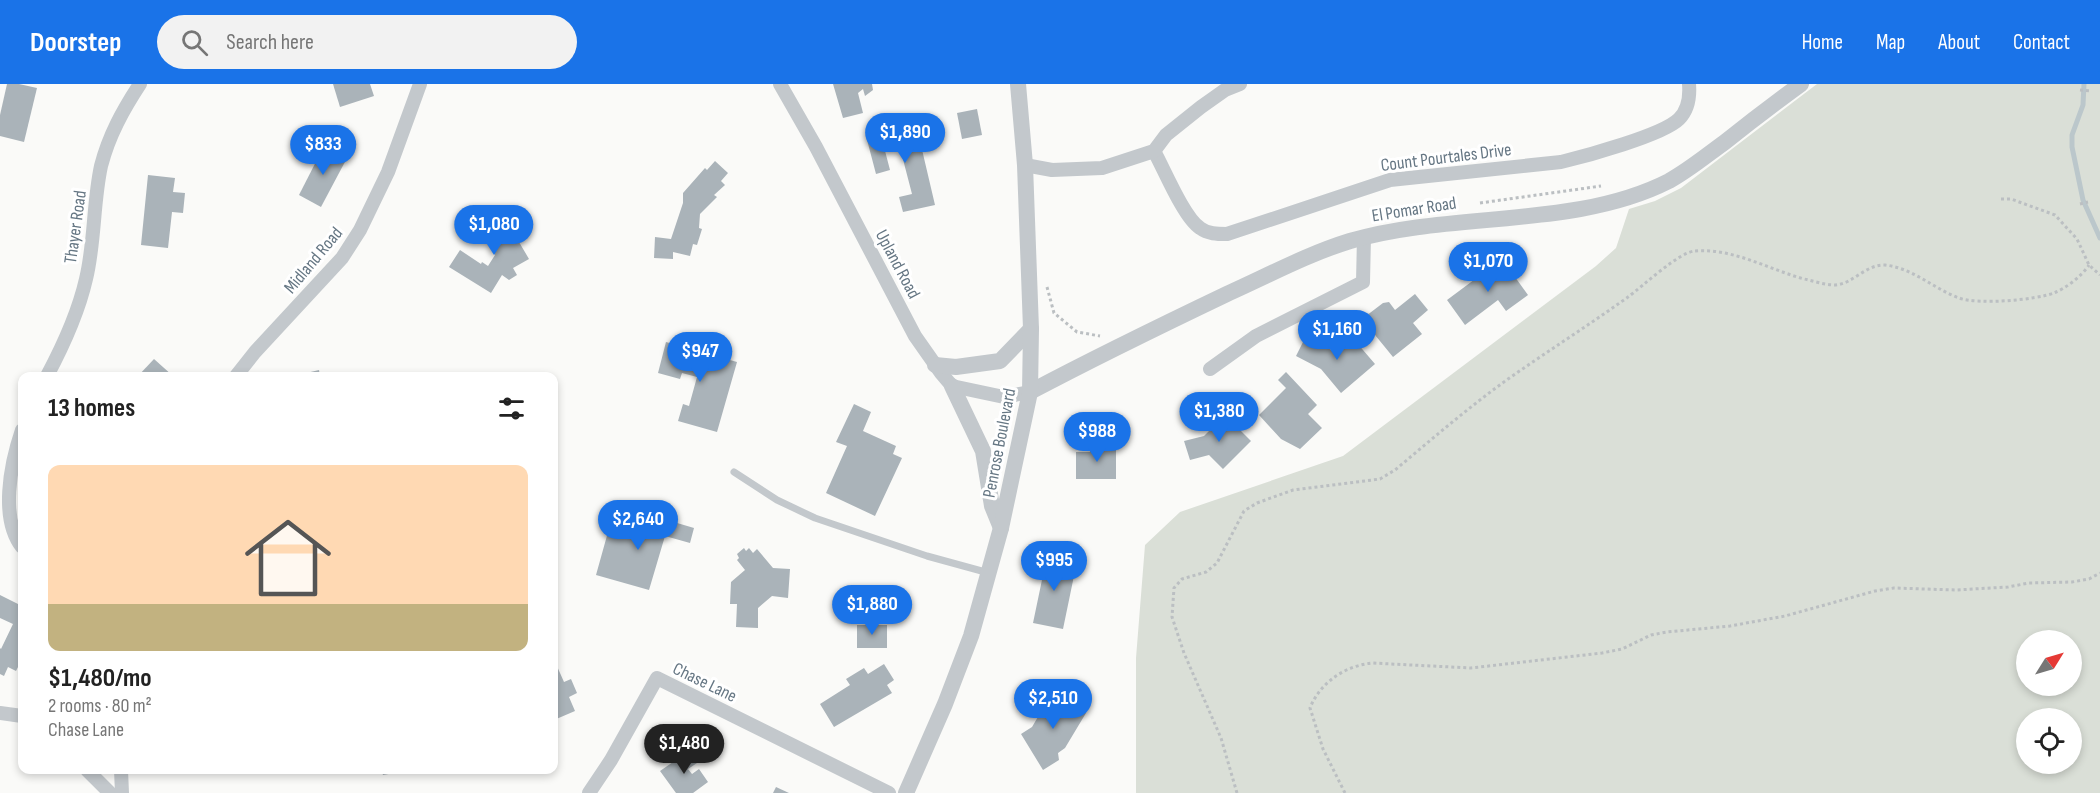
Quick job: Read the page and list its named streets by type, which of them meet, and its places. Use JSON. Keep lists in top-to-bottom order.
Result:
{
  "streets": {
    "street": [
      "Count Pourtales Drive",
      "El Pomar Road",
      "Thayer Road",
      "Midland Road",
      "Upland Road",
      "Penrose Boulevard",
      "Chase Lane"
    ]
  },
  "crossings": [
    ["El Pomar Road", "Penrose Boulevard"]
  ],
  "north": "top right",
  "page": {
    "header": "Doorstep",
    "search": "Search here",
    "nav": [
      "Home",
      "Map",
      "About",
      "Contact"
    ],
    "price": [
      "$1,890",
      "$833",
      "$1,080",
      "$1,070",
      "$1,160",
      "$947",
      "$1,380",
      "$988",
      "$2,640",
      "$995",
      "$1,880",
      "$2,510",
      "$1,480"
    ],
    "heading": "13 homes",
    "list": [
      {
        "name": "$1,480/mo",
        "note": "2 rooms · 80 m² · Chase Lane"
      }
    ]
  }
}
